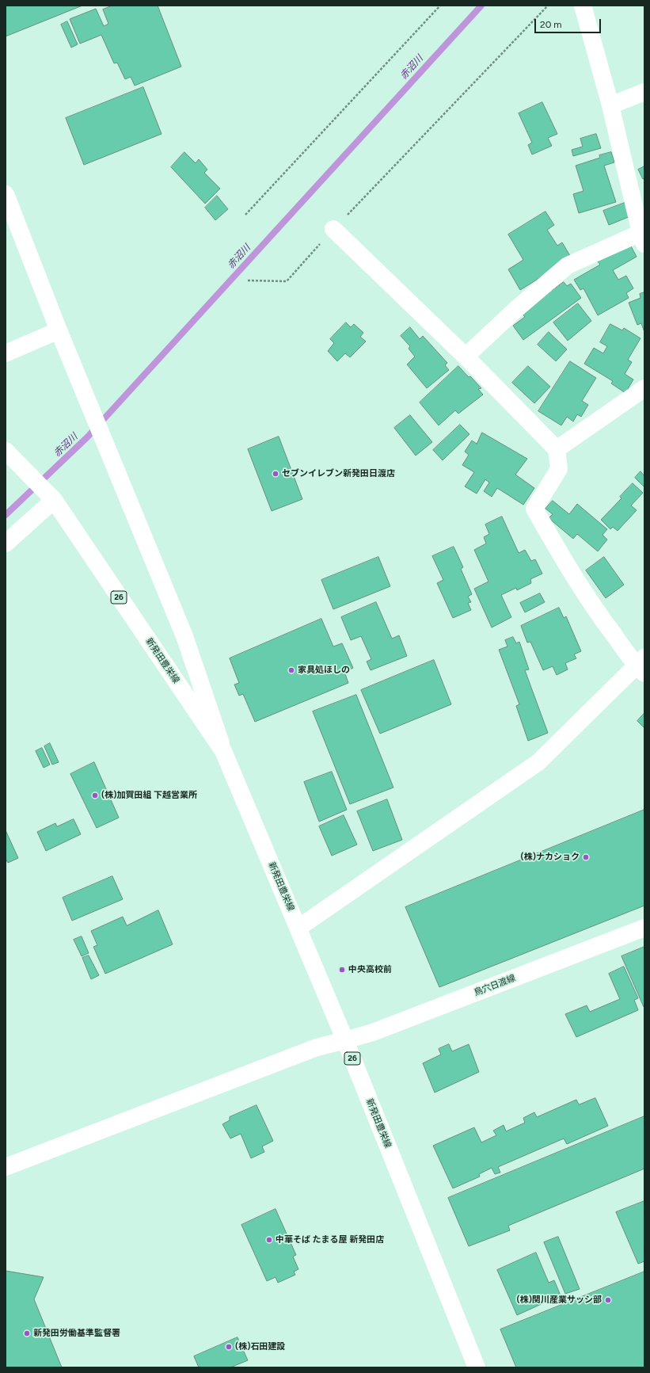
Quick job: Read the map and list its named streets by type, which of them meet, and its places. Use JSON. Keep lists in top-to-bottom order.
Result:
{
  "streets": {
    "street": ["26", "新発田豊栄線", "鳥穴日渡線"]
  },
  "crossings": [
    ["新発田豊栄線", "鳥穴日渡線"]
  ],
  "water": ["赤沼川"],
  "places": [
    "セブンイレブン新発田日渡店",
    "家具処ほしの",
    "(株)加賀田組 下越営業所",
    "(株)ナカショク",
    "中央高校前",
    "中華そば たまる屋 新発田店",
    "(株)関川産業サッシ部",
    "新発田労働基準監督署",
    "(株)石田建設"
  ],
  "scale_bar": "20 m"
}
